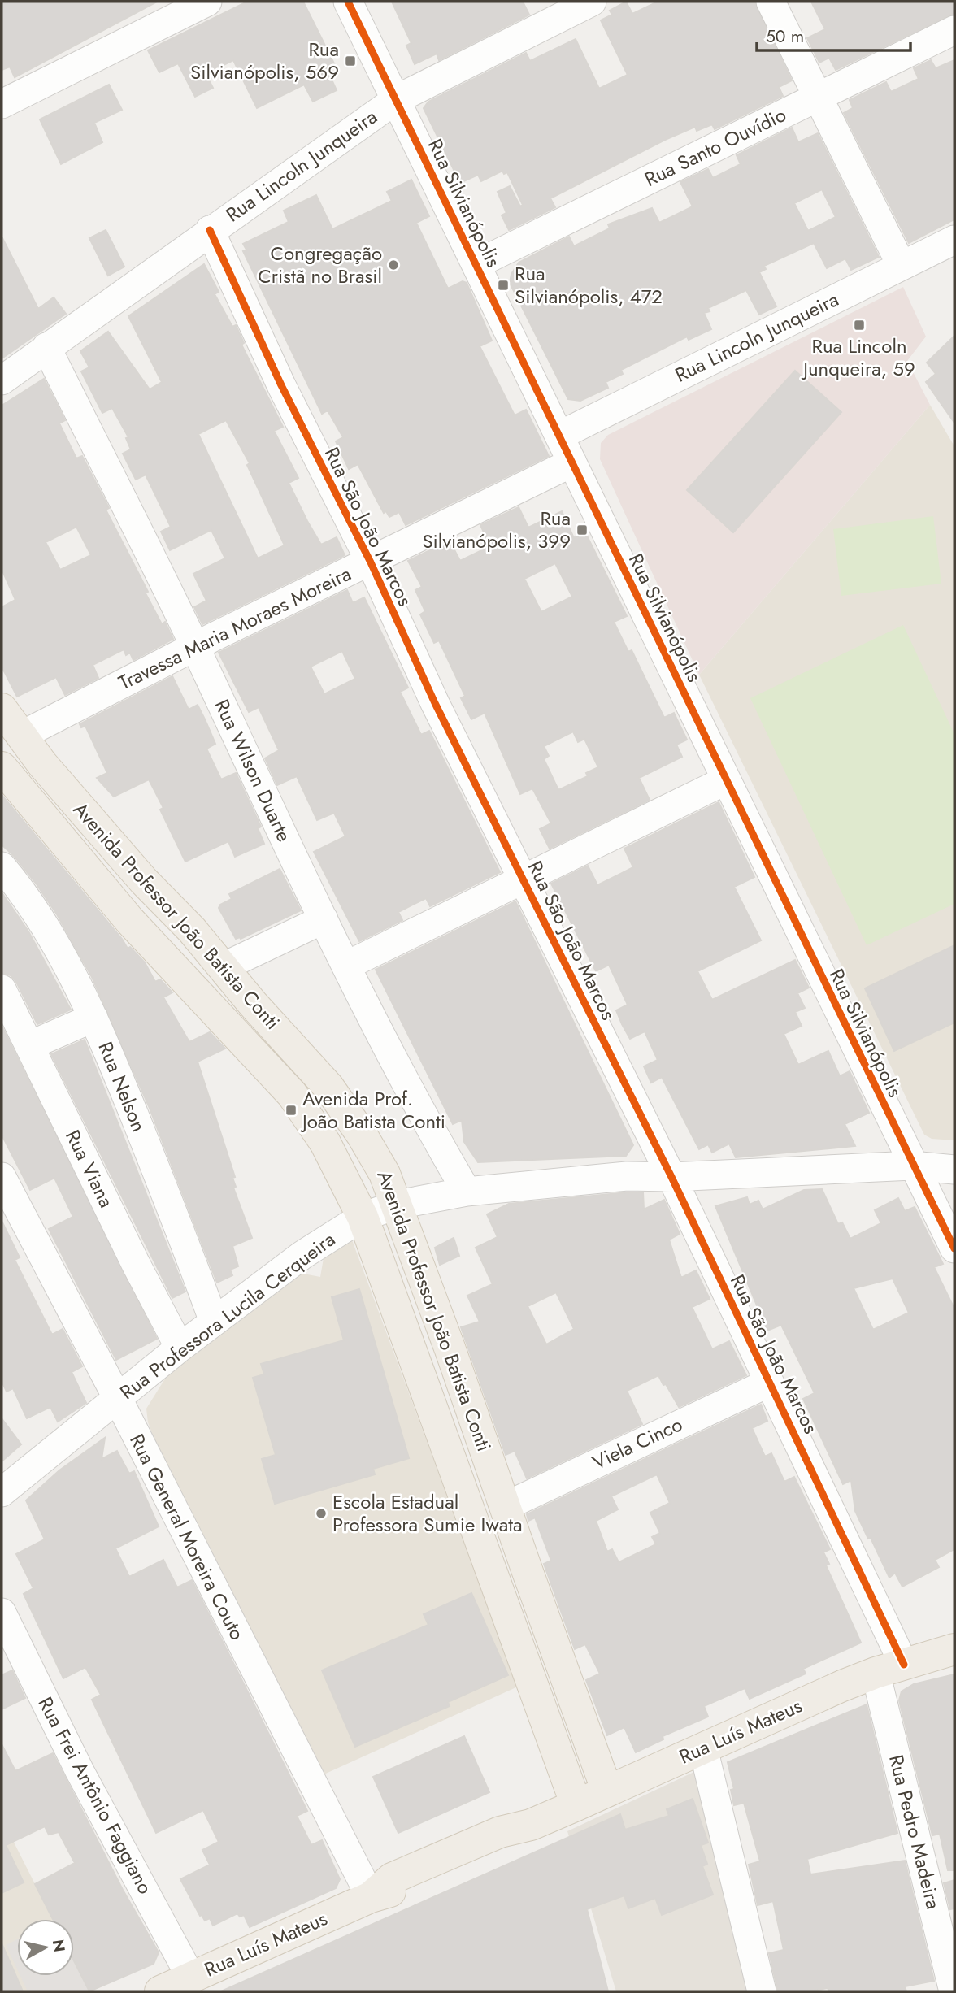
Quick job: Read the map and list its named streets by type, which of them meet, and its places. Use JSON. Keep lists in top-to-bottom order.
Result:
{
  "streets": {
    "main road": ["Avenida Professor João Batista Conti", "Rua Luís Mateus"],
    "street": [
      "Rua Santo Ouvídio",
      "Rua Lincoln Junqueira",
      "Rua Silvianópolis",
      "Rua São João Marcos",
      "Travessa Maria Moraes Moreira",
      "Rua Wilson Duarte",
      "Rua Nelson",
      "Rua Viana",
      "Rua Professora Lucila Cerqueira",
      "Viela Cinco",
      "Rua General Moreira Couto",
      "Rua Frei Antônio Faggiano",
      "Rua Pedro Madeira"
    ]
  },
  "crossings": [
    ["Rua Santo Ouvídio", "Rua Silvianópolis"],
    ["Rua Lincoln Junqueira", "Rua Silvianópolis"],
    ["Rua Lincoln Junqueira", "Rua São João Marcos"],
    ["Rua Lincoln Junqueira", "Rua Wilson Duarte"],
    ["Rua Silvianópolis", "Travessa Maria Moraes Moreira"],
    ["Rua Silvianópolis", "Rua Professora Lucila Cerqueira"],
    ["Rua São João Marcos", "Travessa Maria Moraes Moreira"],
    ["Rua São João Marcos", "Rua Professora Lucila Cerqueira"],
    ["Rua São João Marcos", "Viela Cinco"],
    ["Rua São João Marcos", "Rua Luís Mateus"],
    ["Rua São João Marcos", "Rua Pedro Madeira"],
    ["Travessa Maria Moraes Moreira", "Rua Wilson Duarte"],
    ["Travessa Maria Moraes Moreira", "Avenida Professor João Batista Conti"],
    ["Rua Wilson Duarte", "Rua Professora Lucila Cerqueira"],
    ["Avenida Professor João Batista Conti", "Rua Professora Lucila Cerqueira"],
    ["Avenida Professor João Batista Conti", "Viela Cinco"],
    ["Avenida Professor João Batista Conti", "Rua Luís Mateus"],
    ["Rua Nelson", "Rua Professora Lucila Cerqueira"],
    ["Rua Viana", "Rua Professora Lucila Cerqueira"],
    ["Rua Professora Lucila Cerqueira", "Rua General Moreira Couto"],
    ["Rua General Moreira Couto", "Rua Luís Mateus"],
    ["Rua Luís Mateus", "Rua Frei Antônio Faggiano"],
    ["Rua Luís Mateus", "Rua Pedro Madeira"]
  ],
  "places": {
    "transit": [
      "Rua Silvianópolis, 569",
      "Rua Silvianópolis, 472",
      "Rua Lincoln Junqueira, 59",
      "Rua Silvianópolis, 399",
      "Avenida Prof. João Batista Conti"
    ],
    "other": ["Congregação Cristã no Brasil", "Escola Estadual Professora Sumie Iwata"]
  },
  "scale_bar": "50 m",
  "north": "right"
}
